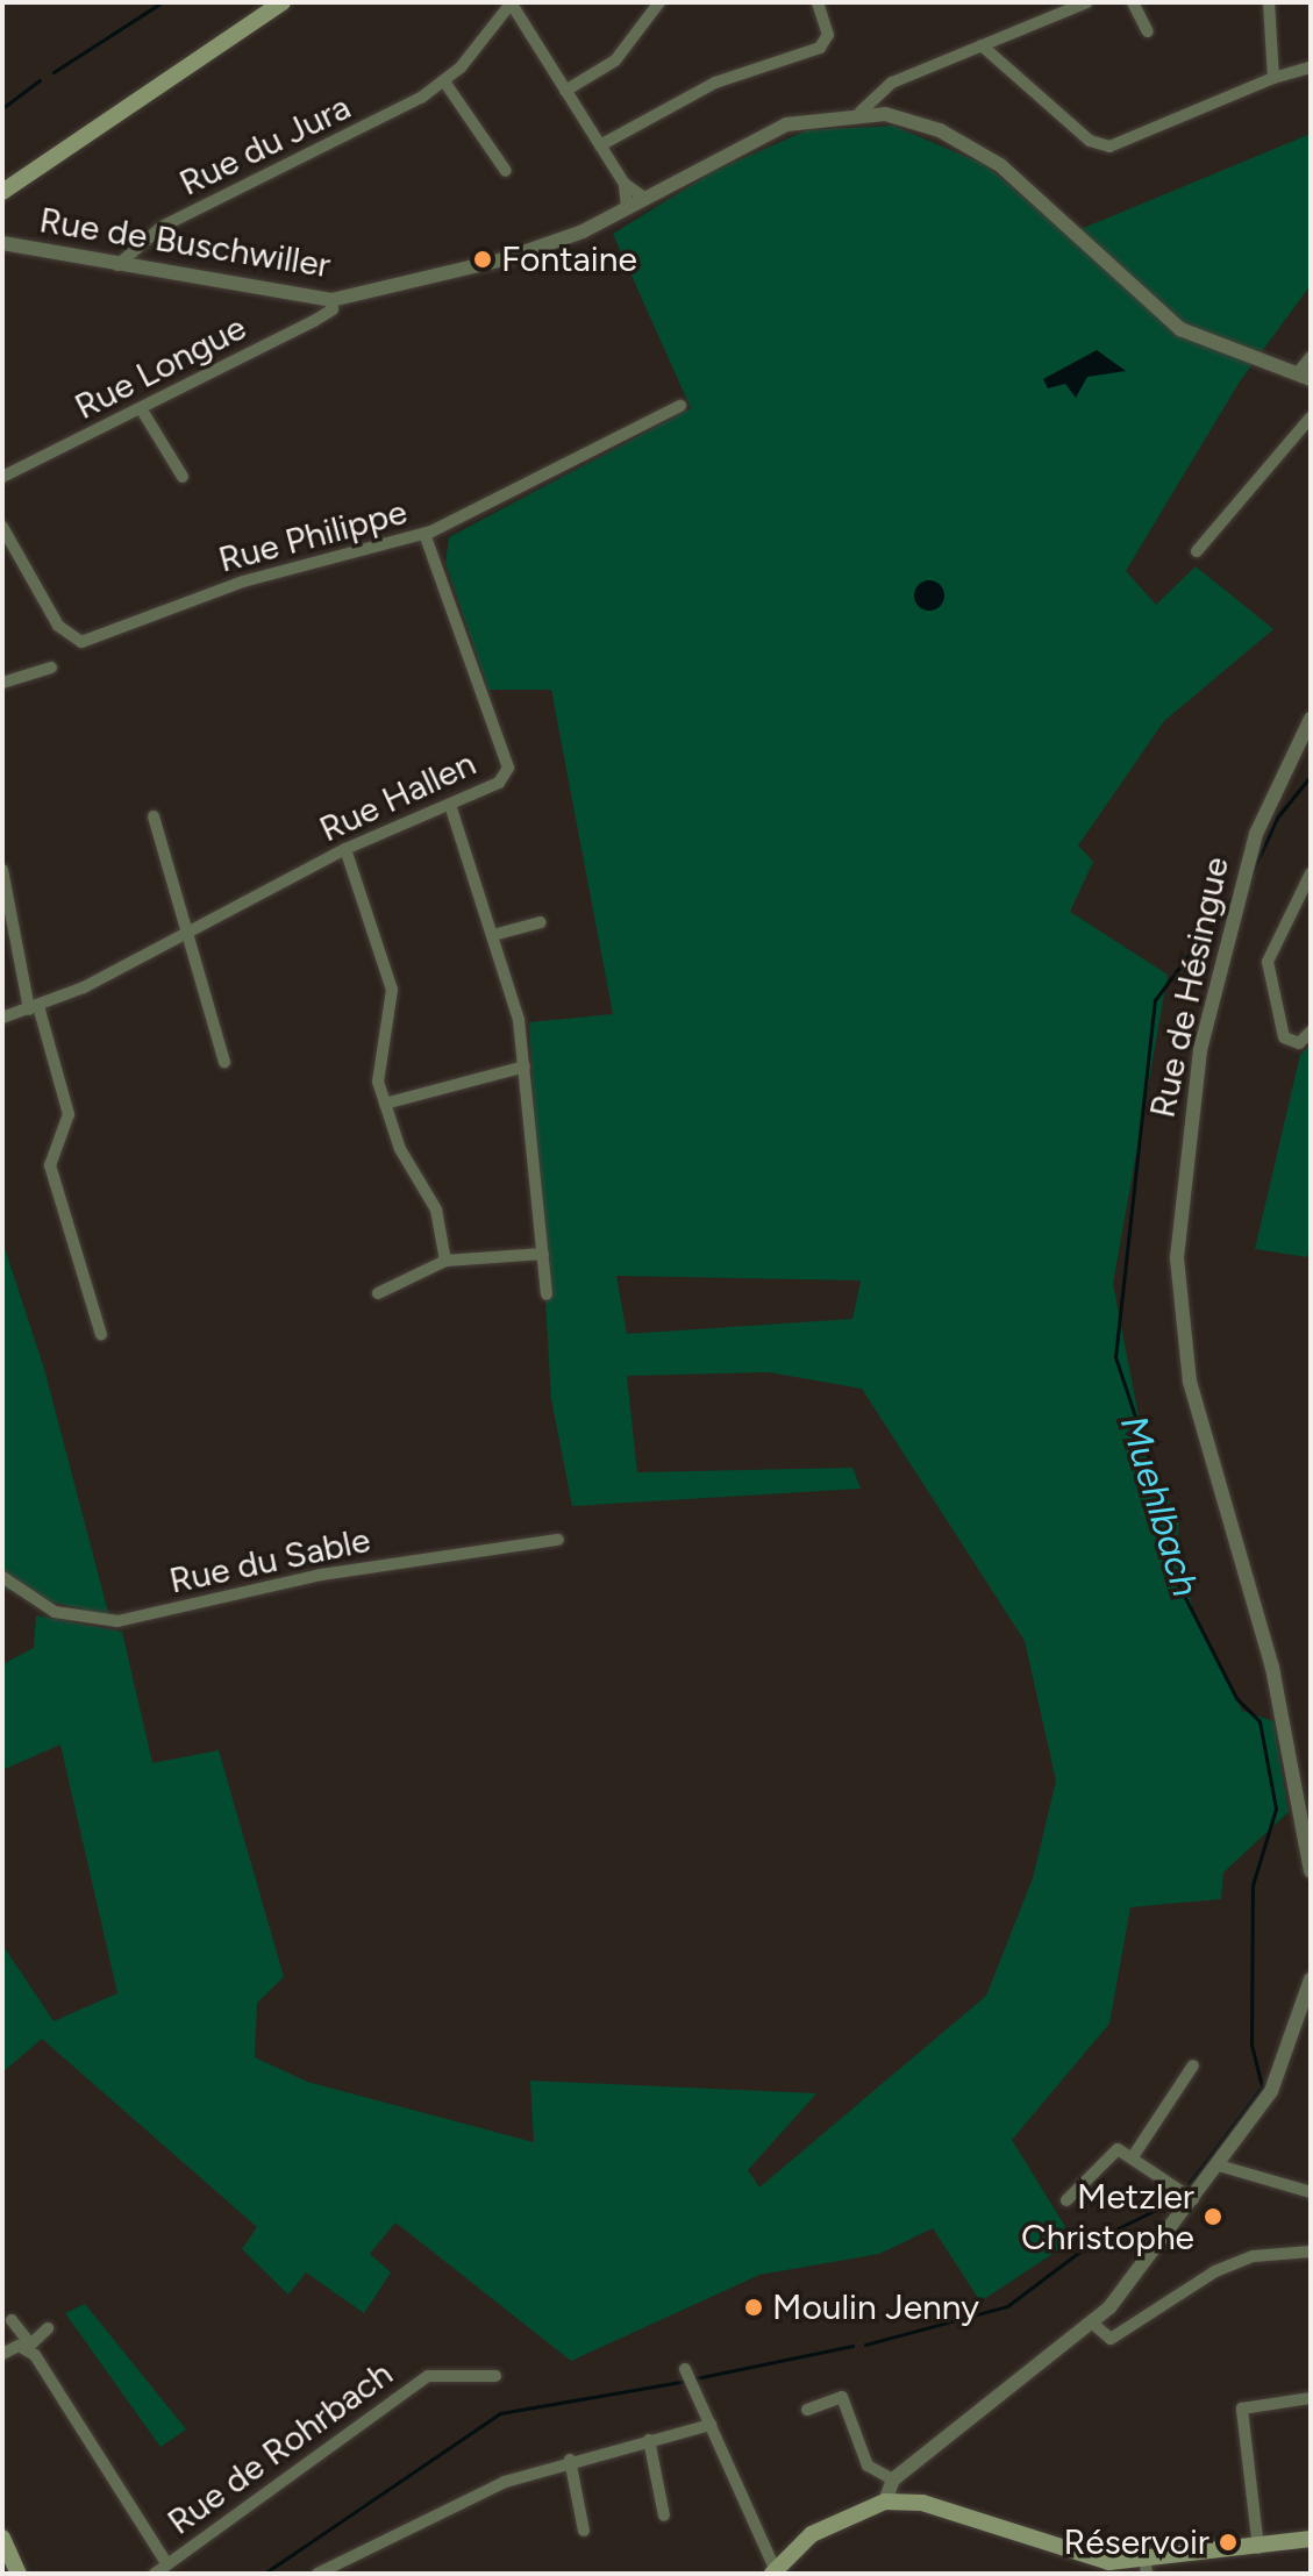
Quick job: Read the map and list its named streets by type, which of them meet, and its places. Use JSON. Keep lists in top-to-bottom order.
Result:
{
  "streets": {
    "street": [
      "Rue du Jura",
      "Rue de Buschwiller",
      "Rue Longue",
      "Rue Philippe",
      "Rue Hallen",
      "Rue de Hésingue",
      "Rue du Sable",
      "Rue de Rohrbach"
    ]
  },
  "crossings": [
    ["Rue du Jura", "Rue de Buschwiller"],
    ["Rue de Buschwiller", "Rue Longue"],
    ["Rue Philippe", "Rue Hallen"]
  ],
  "water": ["Muehlbach"],
  "places": [
    "Fontaine",
    "Metzler Christophe",
    "Moulin Jenny",
    "Réservoir"
  ]
}
